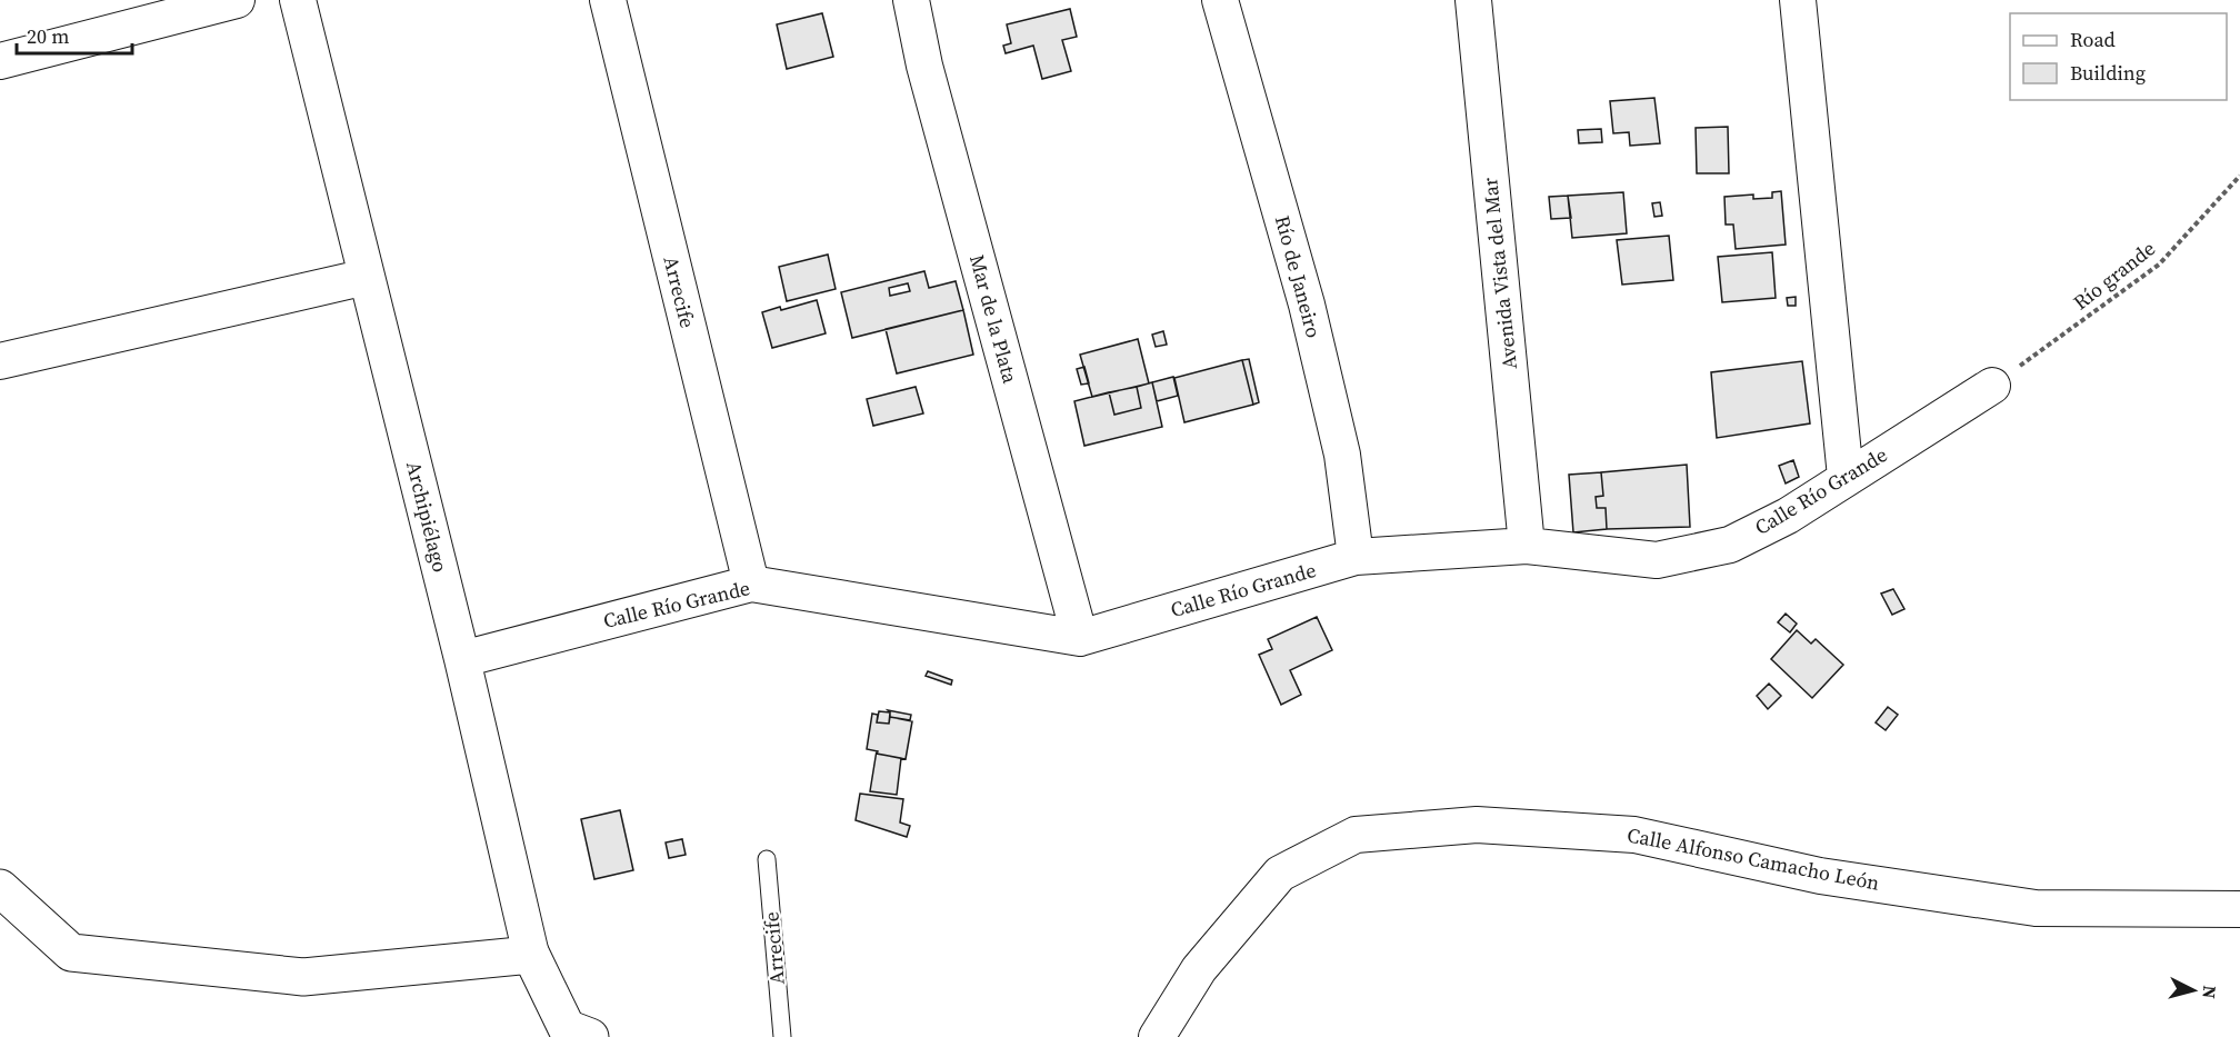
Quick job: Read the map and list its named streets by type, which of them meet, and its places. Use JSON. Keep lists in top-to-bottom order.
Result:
{
  "streets": {
    "main road": ["Archipiélago"],
    "street": [
      "Avenida Vista del Mar",
      "Río de Janeiro",
      "Arrecife",
      "Mar de la Plata",
      "Calle Río Grande",
      "Calle Alfonso Camacho León"
    ],
    "path": ["Río grande"]
  },
  "crossings": [
    ["Avenida Vista del Mar", "Calle Río Grande"],
    ["Río grande", "Calle Río Grande"],
    ["Río de Janeiro", "Calle Río Grande"],
    ["Arrecife", "Calle Río Grande"],
    ["Mar de la Plata", "Calle Río Grande"],
    ["Calle Río Grande", "Archipiélago"]
  ],
  "legend": ["Road", "Building"],
  "scale_bar": "20 m",
  "north": "right"
}
